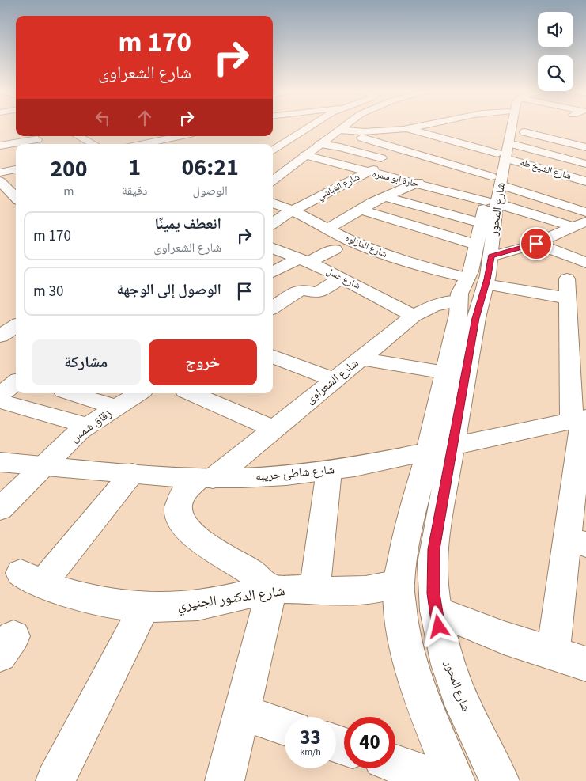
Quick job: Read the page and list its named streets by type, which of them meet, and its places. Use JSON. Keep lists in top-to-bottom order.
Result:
{
  "streets": {
    "street": [
      "شارع الشيخ طه",
      "حارة ابو سمره",
      "شارع الغباشي",
      "شارع المحور",
      "شارع المازلوه",
      "شارع عسل",
      "شارع الشعراوى",
      "زقاق شمس",
      "شارع شاطئ جريبه",
      "شارع الدكتور الجنيري"
    ]
  },
  "crossings": [
    ["شارع الشيخ طه", "حارة ابو سمره"],
    ["شارع الشيخ طه", "شارع المحور"],
    ["حارة ابو سمره", "شارع الغباشي"],
    ["حارة ابو سمره", "شارع المحور"],
    ["شارع الغباشي", "شارع المازلوه"],
    ["شارع المحور", "شارع المازلوه"],
    ["شارع المحور", "شارع الشعراوى"],
    ["شارع المحور", "شارع شاطئ جريبه"],
    ["شارع المحور", "شارع الدكتور الجنيري"],
    ["شارع المازلوه", "شارع شاطئ جريبه"],
    ["شارع عسل", "شارع الشعراوى"],
    ["شارع الشعراوى", "شارع شاطئ جريبه"],
    ["شارع الشعراوى", "شارع الدكتور الجنيري"],
    ["زقاق شمس", "شارع شاطئ جريبه"],
    ["شارع شاطئ جريبه", "شارع الدكتور الجنيري"]
  ],
  "page": {
    "turn": ["170 m", "شارع الشعراوى"],
    "eta": [
      "06:21",
      "الوصول",
      "1",
      "دقيقة",
      "200",
      "m"
    ],
    "list": [
      {
        "name": "انعطف يمينًا",
        "note": "شارع الشعراوى",
        "value": "170 m"
      },
      {
        "name": "الوصول إلى الوجهة",
        "value": "30 m"
      }
    ],
    "buttons": ["خروج", "مشاركة"],
    "speed": "33 km/h",
    "limit": "40"
  }
}
